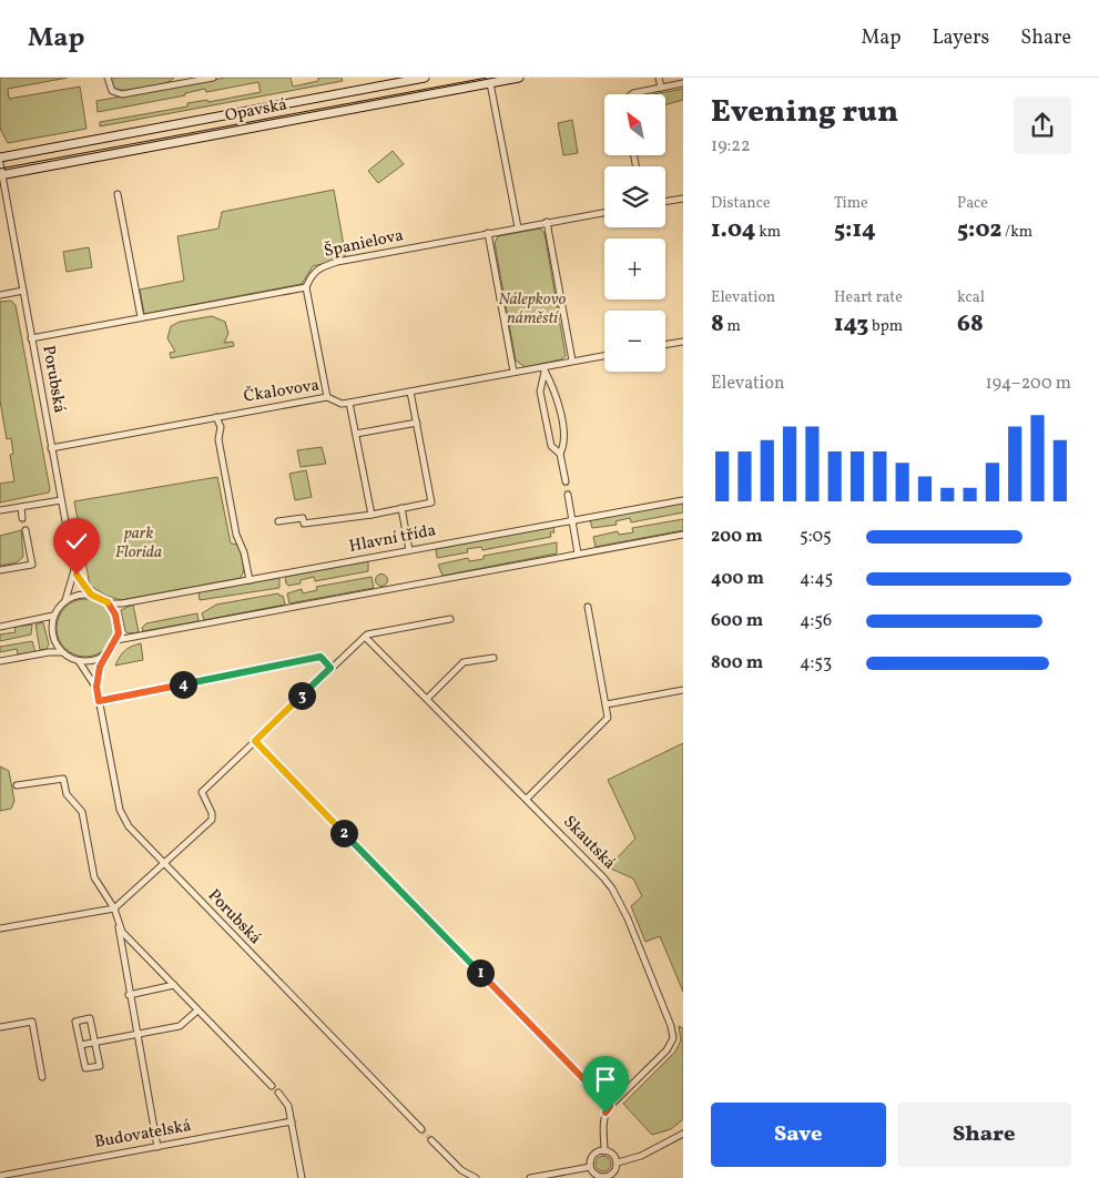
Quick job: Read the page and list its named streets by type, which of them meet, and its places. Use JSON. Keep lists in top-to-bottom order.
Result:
{
  "streets": {
    "main road": ["Opavská"],
    "street": [
      "Španielova",
      "Porubská",
      "Čkalovova",
      "Hlavní třída",
      "Skautská",
      "Budovatelská"
    ]
  },
  "crossings": [
    ["Opavská", "Porubská"],
    ["Porubská", "Čkalovova"],
    ["Porubská", "Hlavní třída"]
  ],
  "parks": ["Nálepkovo náměstí", "park Florida"],
  "north": "top left",
  "page": {
    "header": "Map",
    "nav": ["Map", "Layers", "Share"],
    "heading": ["Evening run", "19:22"],
    "map_buttons": ["+", "−"],
    "stats": [
      ["Distance", "1.04 km"],
      ["Time", "5:14"],
      ["Pace", "5:02 /km"],
      ["Elevation", "8 m"],
      ["Heart rate", "143 bpm"],
      ["kcal", "68"]
    ],
    "chart": ["Elevation", "194–200 m"],
    "list": [
      {
        "name": "200 m",
        "note": "5:05"
      },
      {
        "name": "400 m",
        "note": "4:45"
      },
      {
        "name": "600 m",
        "note": "4:56"
      },
      {
        "name": "800 m",
        "note": "4:53"
      }
    ],
    "pins": [
      "4",
      "3",
      "2",
      "1"
    ],
    "buttons": ["Save", "Share"]
  }
}
